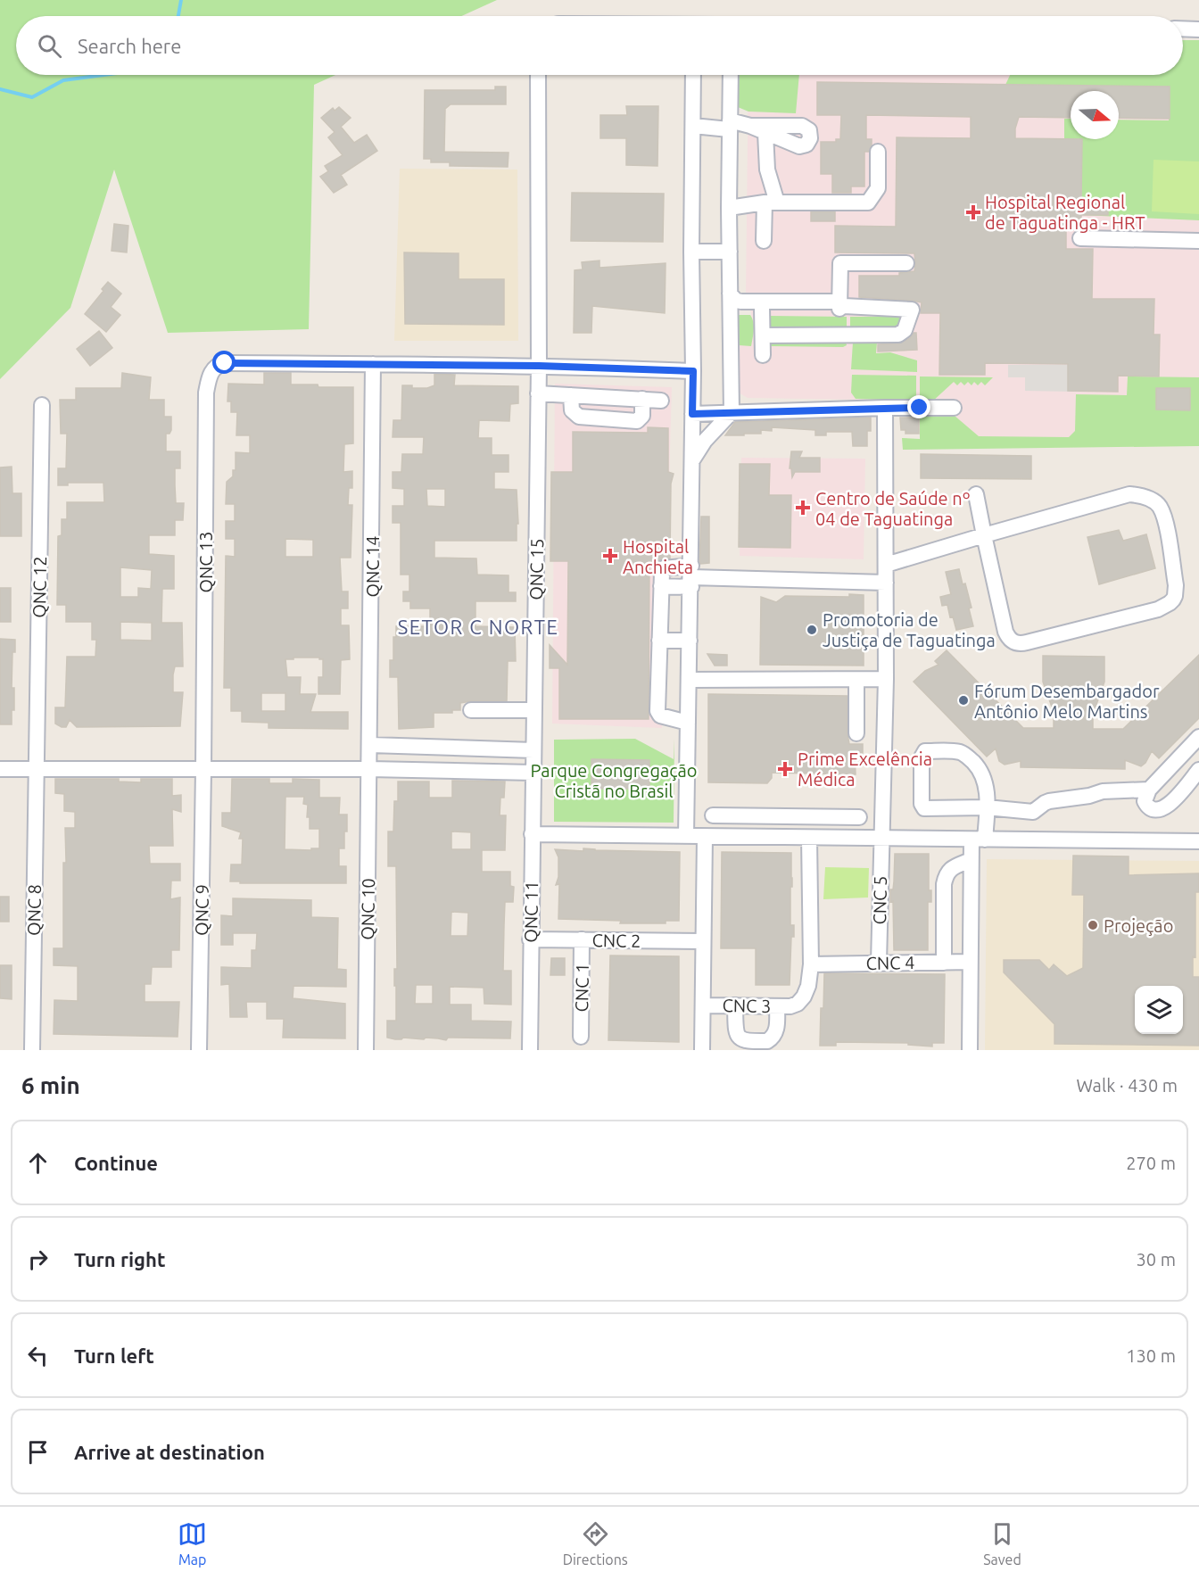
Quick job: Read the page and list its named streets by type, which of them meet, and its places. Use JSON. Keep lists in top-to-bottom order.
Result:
{
  "streets": {
    "street": [
      "QNC 13",
      "QNC 14",
      "QNC 15",
      "QNC 12",
      "CNC 5",
      "QNC 10",
      "QNC 8",
      "QNC 9",
      "QNC 11",
      "CNC 2",
      "CNC 4",
      "CNC 1",
      "CNC 3"
    ]
  },
  "crossings": [
    ["QNC 13", "QNC 14"],
    ["QNC 13", "QNC 9"],
    ["QNC 14", "QNC 10"],
    ["QNC 15", "QNC 11"],
    ["QNC 12", "QNC 8"],
    ["CNC 5", "CNC 4"],
    ["QNC 11", "CNC 2"],
    ["CNC 2", "CNC 1"]
  ],
  "districts": ["SETOR C NORTE"],
  "parks": ["Parque Congregação Cristã no Brasil"],
  "places": {
    "health": [
      "Hospital Regional de Taguatinga - HRT",
      "Centro de Saúde nº 04 de Taguatinga",
      "Hospital Anchieta",
      "Prime Excelência Médica"
    ],
    "other": ["Promotoria de Justiça de Taguatinga", "Fórum Desembargador Antônio Melo Martins", "Projeção"]
  },
  "north": "right",
  "page": {
    "search": "Search here",
    "heading": ["6 min", "Walk · 430 m"],
    "list": [
      ["Continue", "270 m"],
      ["Turn right", "30 m"],
      ["Turn left", "130 m"],
      "Arrive at destination"
    ],
    "nav": ["Map", "Directions", "Saved"]
  }
}
